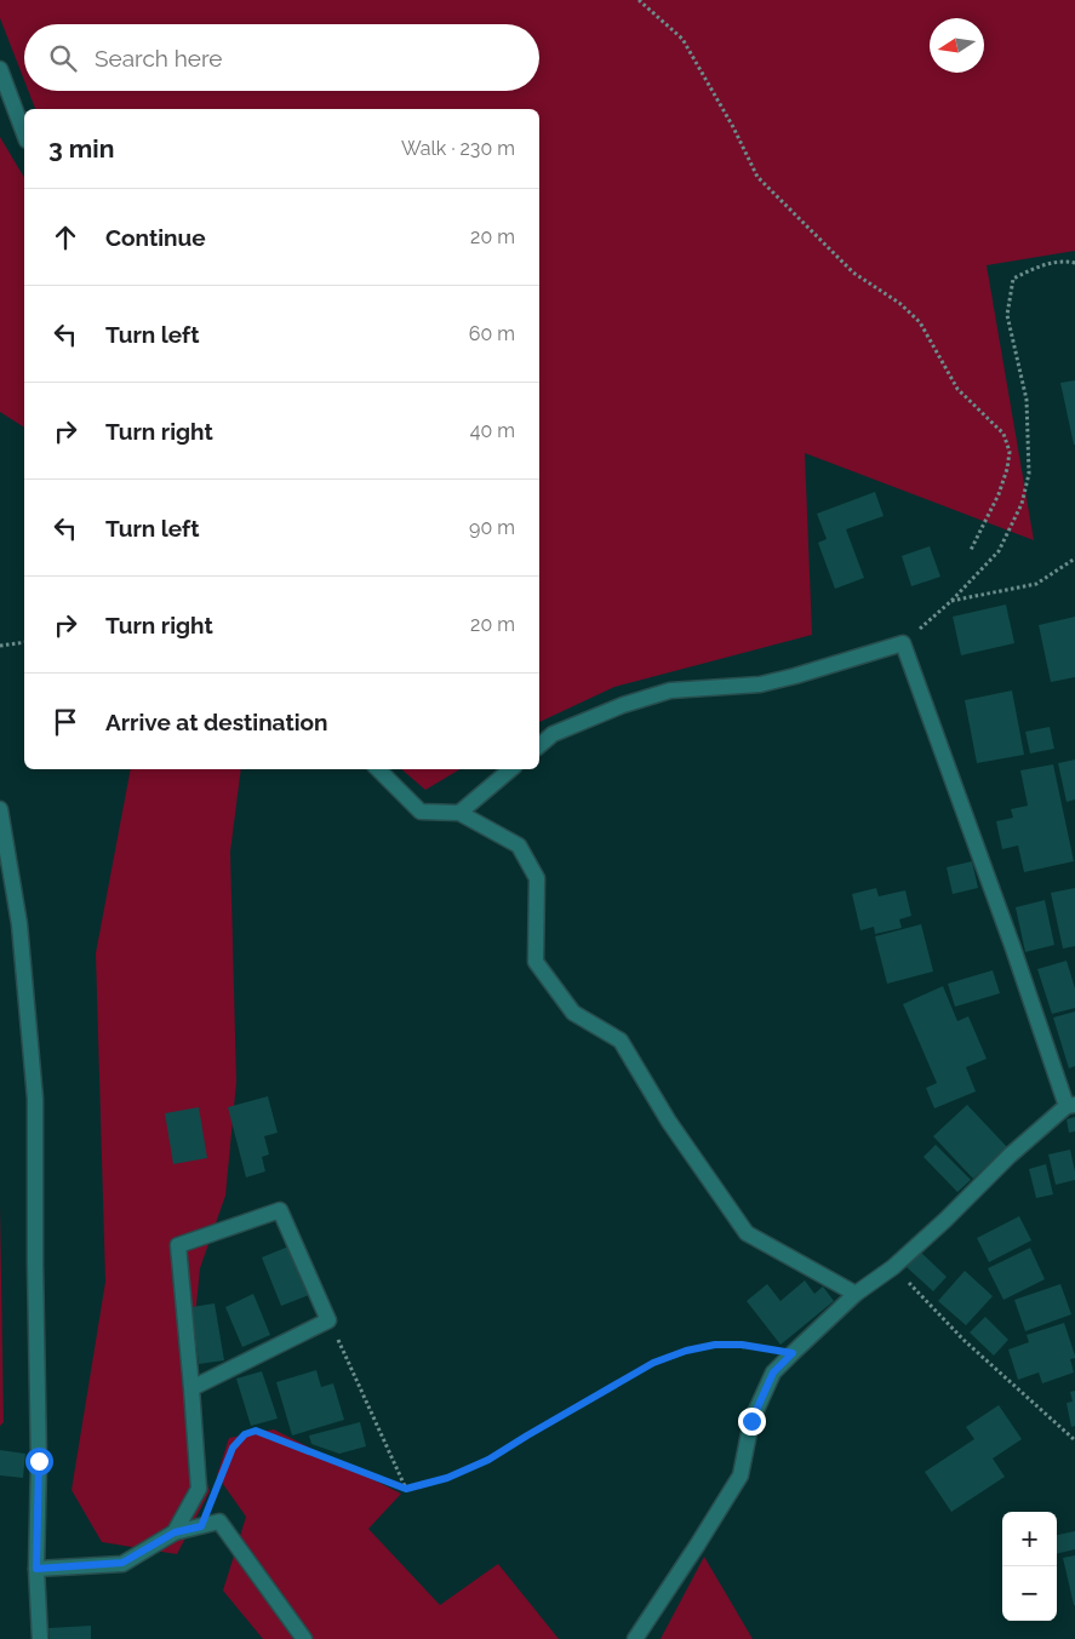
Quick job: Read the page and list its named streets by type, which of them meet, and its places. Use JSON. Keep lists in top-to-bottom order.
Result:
{
  "north": "left",
  "page": {
    "search": "Search here",
    "heading": ["3 min", "Walk · 230 m"],
    "list": [
      ["Continue", "20 m"],
      ["Turn left", "60 m"],
      ["Turn right", "40 m"],
      ["Turn left", "90 m"],
      ["Turn right", "20 m"],
      "Arrive at destination"
    ],
    "map_buttons": ["+", "−"]
  }
}
